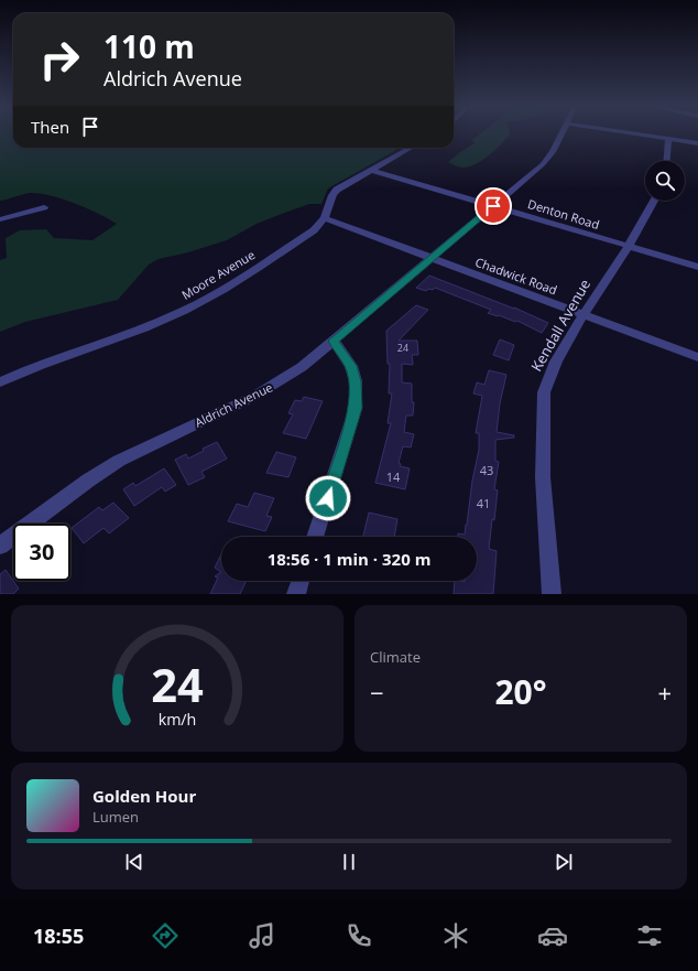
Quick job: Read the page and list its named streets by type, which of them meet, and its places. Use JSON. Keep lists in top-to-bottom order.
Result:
{
  "streets": {
    "street": [
      "Denton Road",
      "Moore Avenue",
      "Chadwick Road",
      "Kendall Avenue",
      "Aldrich Avenue"
    ]
  },
  "crossings": [
    ["Denton Road", "Moore Avenue"],
    ["Denton Road", "Kendall Avenue"],
    ["Denton Road", "Aldrich Avenue"],
    ["Moore Avenue", "Chadwick Road"],
    ["Chadwick Road", "Kendall Avenue"],
    ["Chadwick Road", "Aldrich Avenue"]
  ],
  "house_numbers": [
    "24",
    "43",
    "14",
    "41"
  ],
  "page": {
    "turn": ["110 m", "Aldrich Avenue"],
    "then": "Then",
    "limit": "30",
    "trip": "18:56 · 1 min · 320 m",
    "tile": "Climate",
    "heat": ["−", "20°", "+"],
    "song": ["Golden Hour", "Lumen"],
    "tabs": "18:55",
    "gauge": ["24", "km/h"]
  }
}
